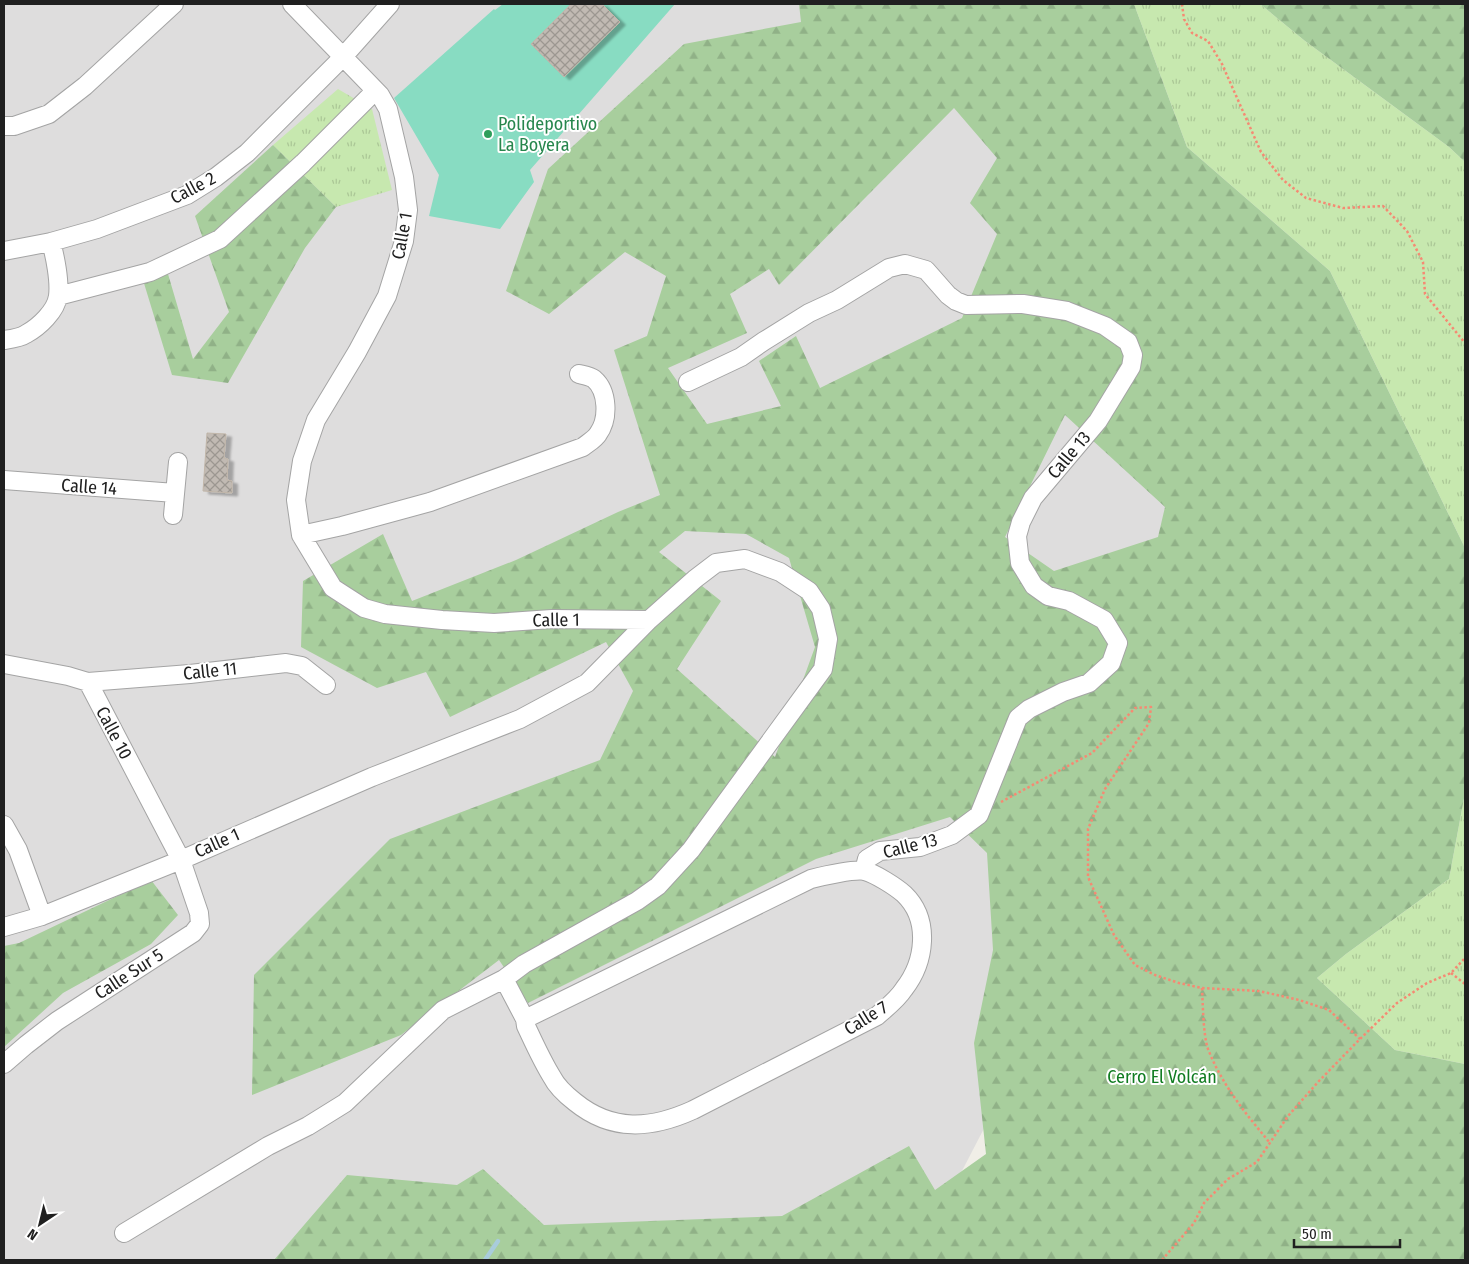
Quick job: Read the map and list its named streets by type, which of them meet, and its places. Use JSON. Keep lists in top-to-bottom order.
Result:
{
  "streets": {
    "street": [
      "Calle 2",
      "Calle 1",
      "Calle 13",
      "Calle 14",
      "Calle 11",
      "Calle 10",
      "Calle Sur 5",
      "Calle 7"
    ]
  },
  "crossings": [
    ["Calle 2", "Calle 1"],
    ["Calle 1", "Calle 10"],
    ["Calle 1", "Calle Sur 5"],
    ["Calle 13", "Calle 7"],
    ["Calle 11", "Calle 10"],
    ["Calle 10", "Calle Sur 5"]
  ],
  "parks": ["Cerro El Volcán"],
  "places": ["Polideportivo La Boyera"],
  "scale_bar": "50 m",
  "north": "bottom left"
}
